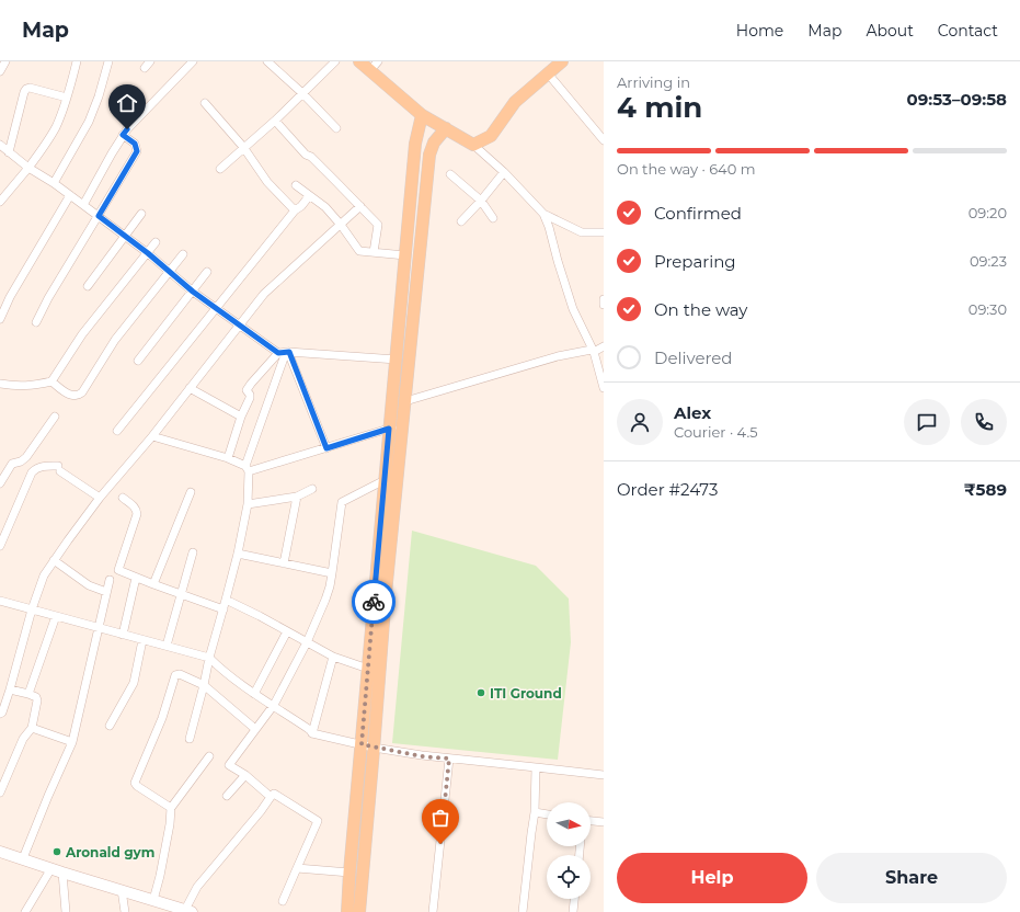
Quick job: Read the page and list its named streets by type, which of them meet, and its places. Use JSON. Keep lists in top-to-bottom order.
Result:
{
  "places": ["ITI Ground", "Aronald gym"],
  "north": "right",
  "page": {
    "header": "Map",
    "nav": [
      "Home",
      "Map",
      "About",
      "Contact"
    ],
    "heading": ["4 min", "Arriving in", "09:53–09:58"],
    "panel": [
      "Alex",
      "Courier · 4.5",
      "Order #2473",
      "₹589"
    ],
    "bar": "On the way · 640 m",
    "list": [
      ["Confirmed", "09:20"],
      ["Preparing", "09:23"],
      ["On the way", "09:30"],
      "Delivered"
    ],
    "buttons": ["Help", "Share"]
  }
}
